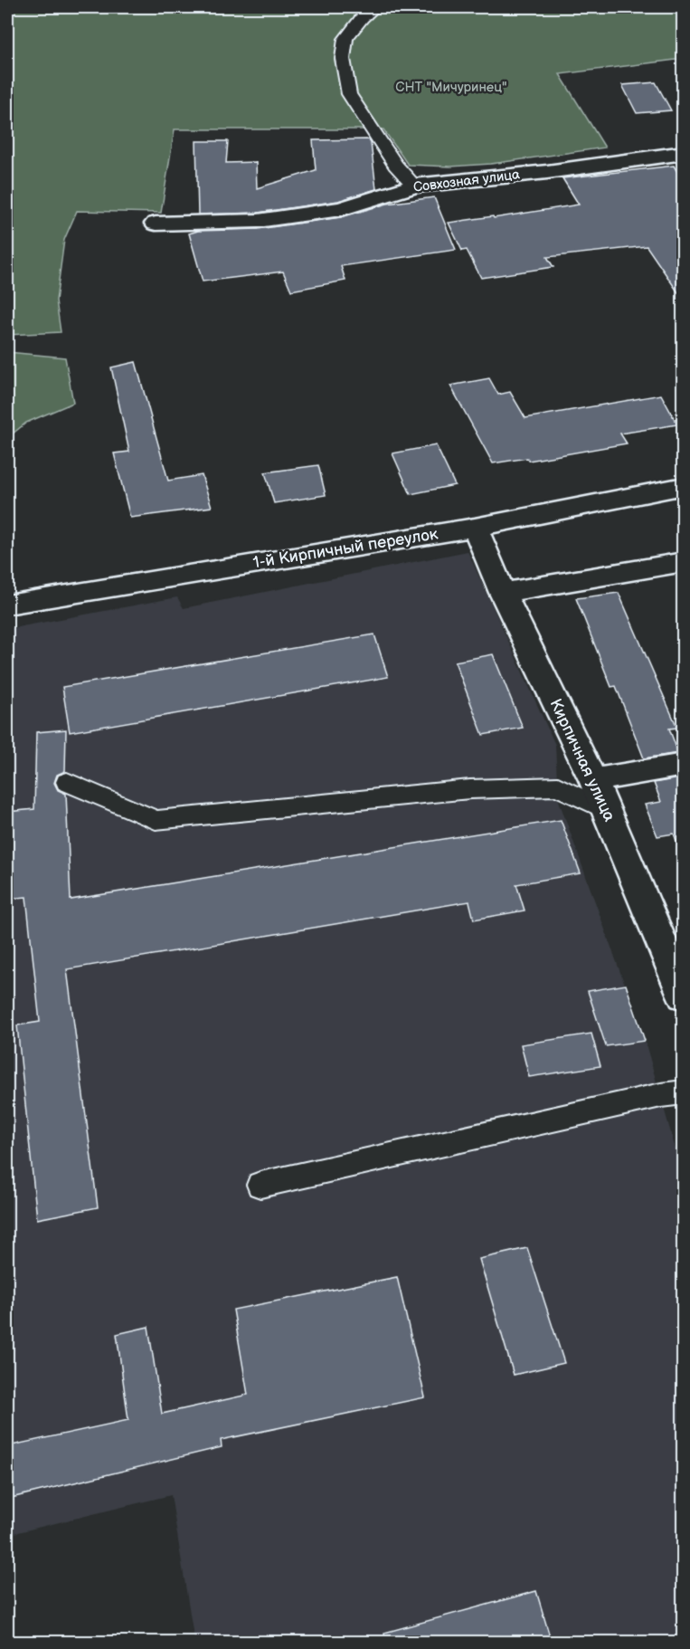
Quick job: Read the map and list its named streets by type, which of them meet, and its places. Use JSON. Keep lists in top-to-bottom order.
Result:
{
  "streets": {
    "street": ["Совхозная улица", "1-й Кирпичный переулок", "Кирпичная улица"]
  },
  "crossings": [
    ["1-й Кирпичный переулок", "Кирпичная улица"]
  ],
  "parks": ["СНТ \"Мичуринец\""]
}
